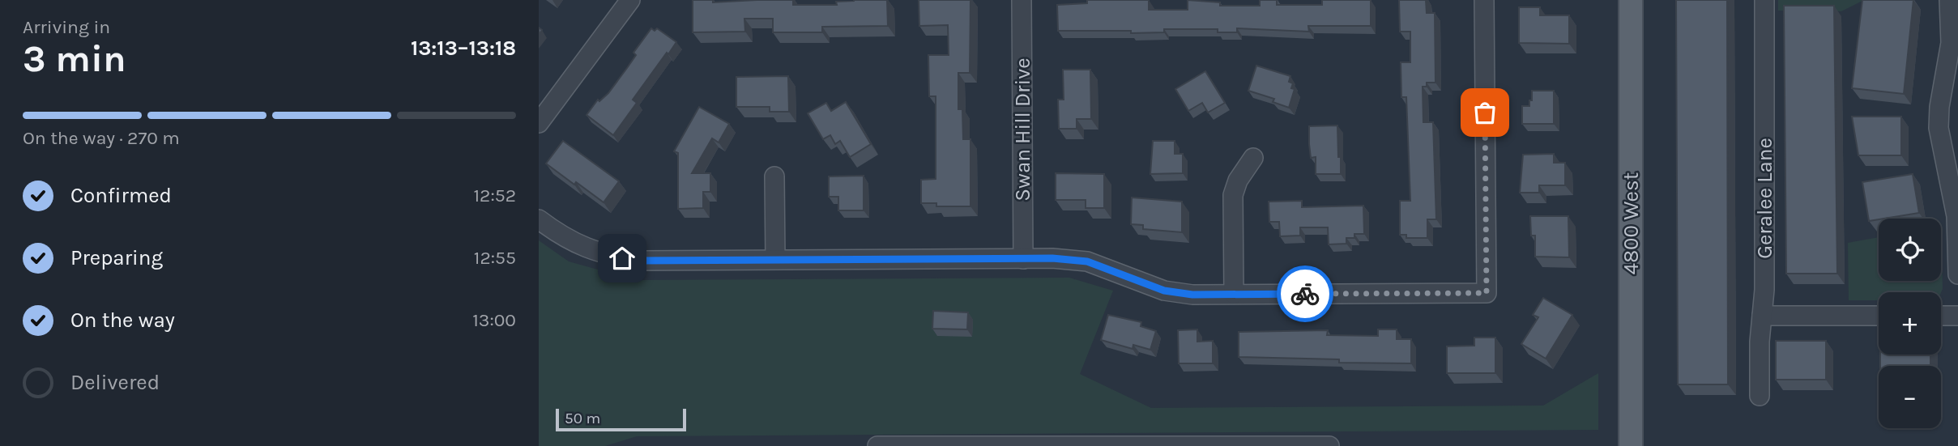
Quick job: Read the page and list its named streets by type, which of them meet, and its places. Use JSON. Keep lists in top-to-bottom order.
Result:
{
  "streets": {
    "main road": ["4800 West"],
    "street": ["Swan Hill Drive", "Geralee Lane"]
  },
  "scale_bar": "50 m",
  "page": {
    "heading": ["3 min", "Arriving in", "13:13–13:18"],
    "bar": "On the way · 270 m",
    "list": [
      ["Confirmed", "12:52"],
      ["Preparing", "12:55"],
      ["On the way", "13:00"],
      "Delivered"
    ],
    "map_buttons": ["+", "−"],
    "scale": "50 m"
  }
}
